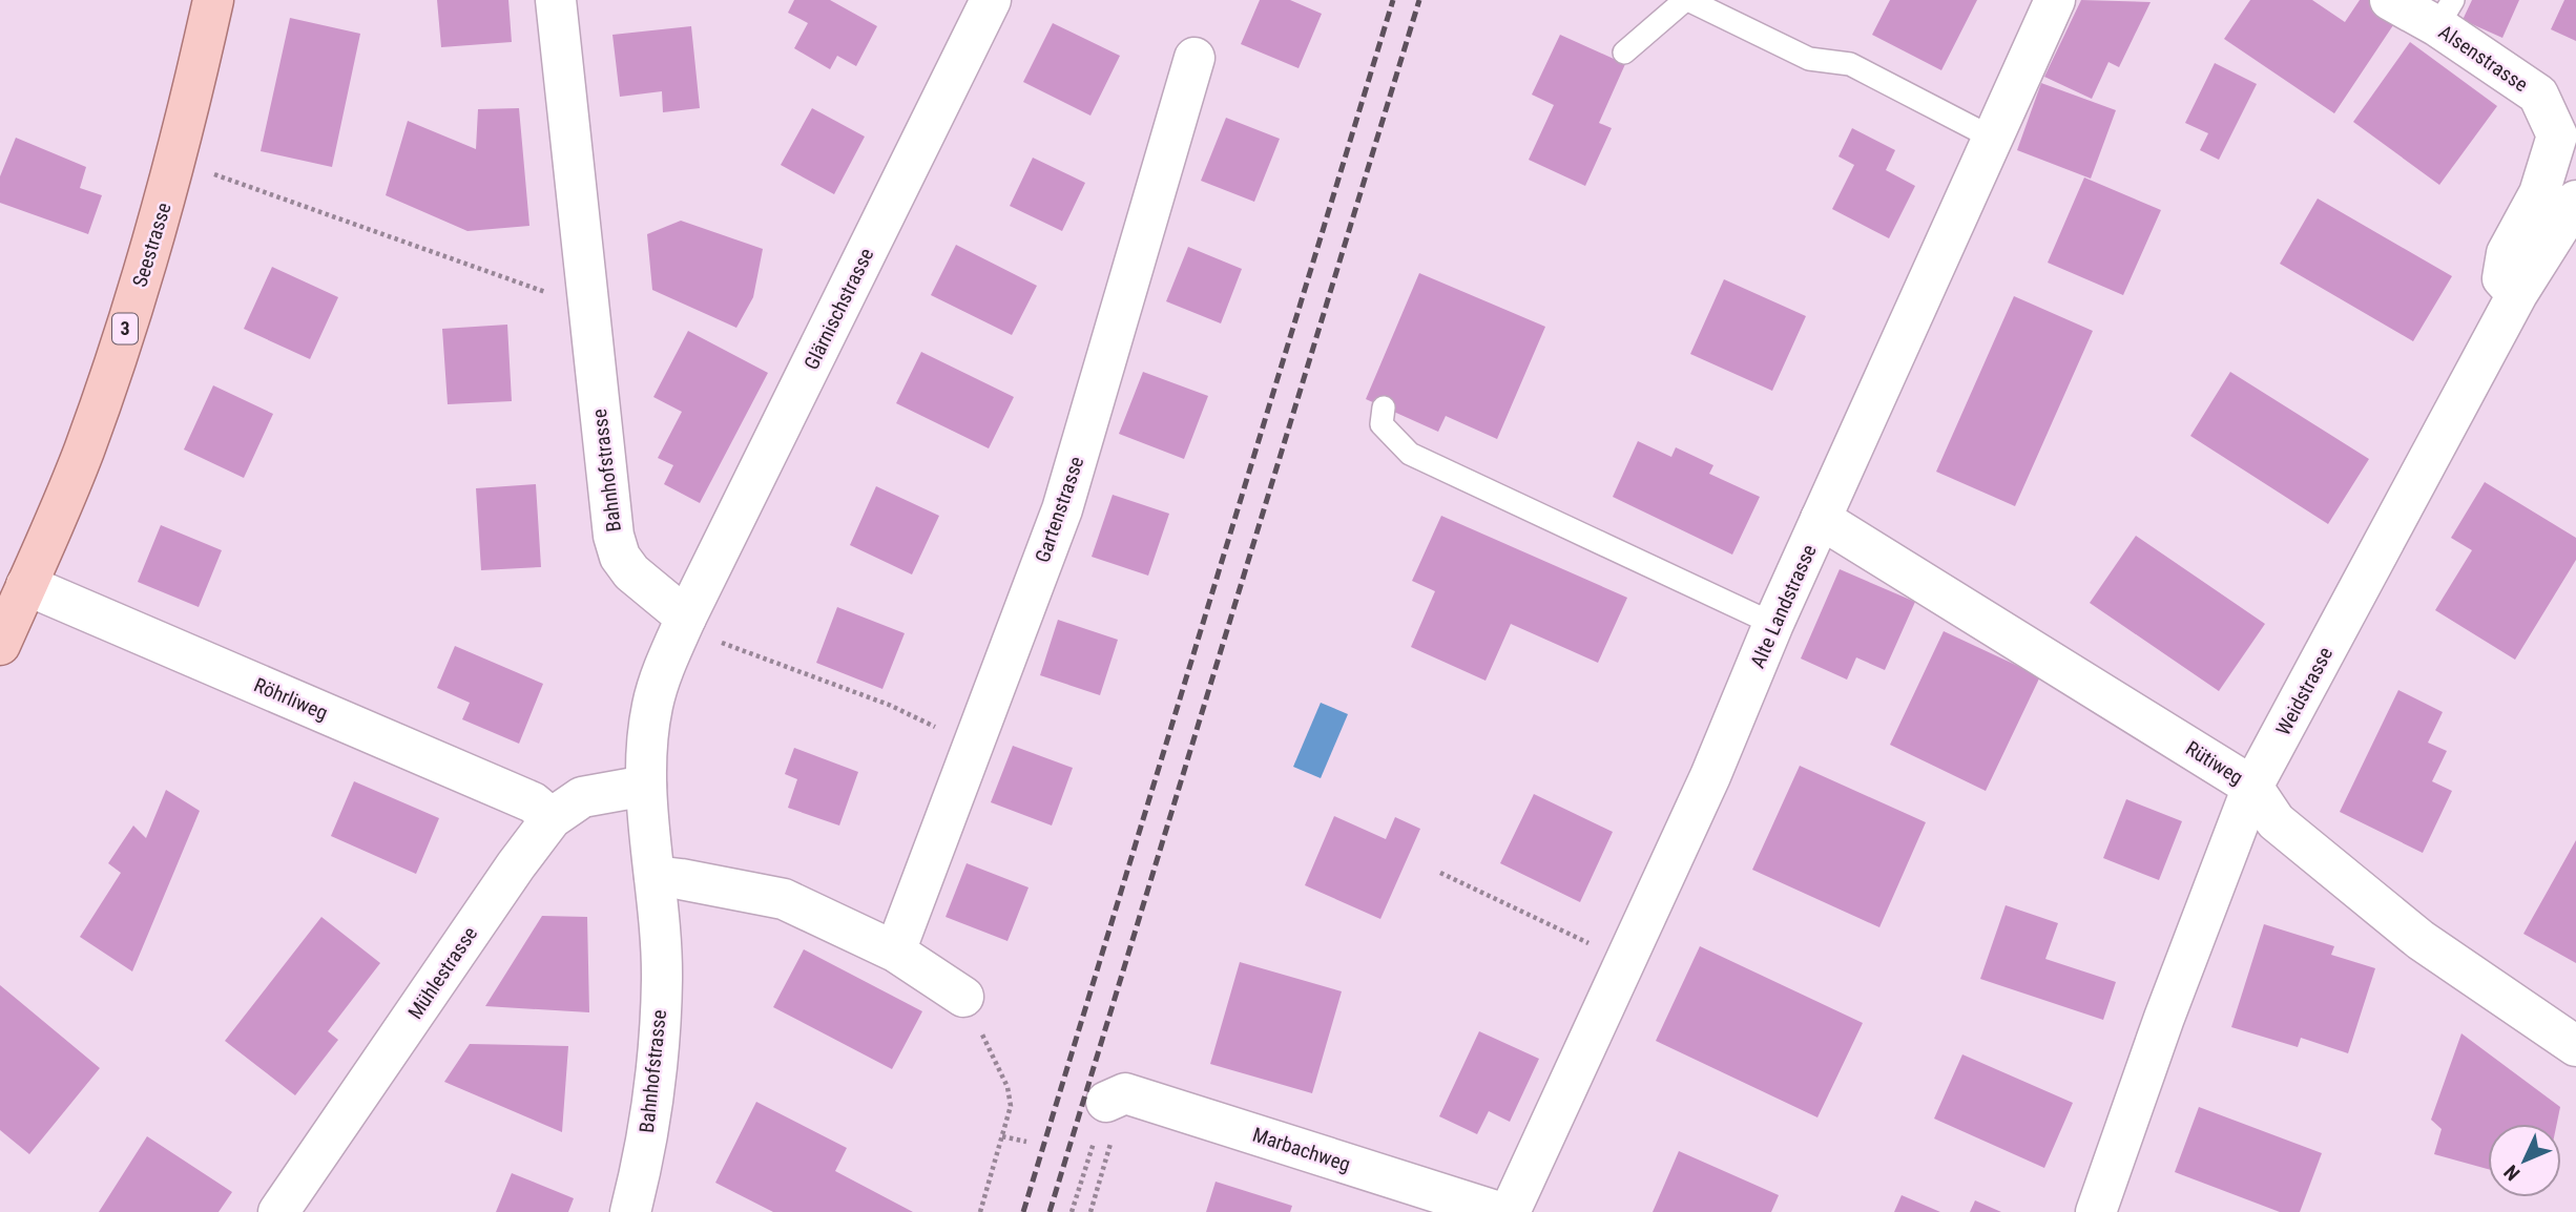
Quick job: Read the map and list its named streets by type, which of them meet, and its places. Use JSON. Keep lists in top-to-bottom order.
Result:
{
  "streets": {
    "main road": ["Seestrasse", "3"],
    "street": [
      "Alsenstrasse",
      "Glärnischstrasse",
      "Bahnhofstrasse",
      "Gartenstrasse",
      "Alte Landstrasse",
      "Weidstrasse",
      "Röhrliweg",
      "Rütiweg",
      "Mühlestrasse",
      "Marbachweg"
    ]
  },
  "crossings": [
    ["Alsenstrasse", "Weidstrasse"],
    ["Seestrasse", "Röhrliweg"],
    ["Glärnischstrasse", "Bahnhofstrasse"],
    ["Bahnhofstrasse", "Mühlestrasse"],
    ["Alte Landstrasse", "Rütiweg"],
    ["Weidstrasse", "Rütiweg"],
    ["Röhrliweg", "Mühlestrasse"]
  ],
  "north": "bottom left"
}
